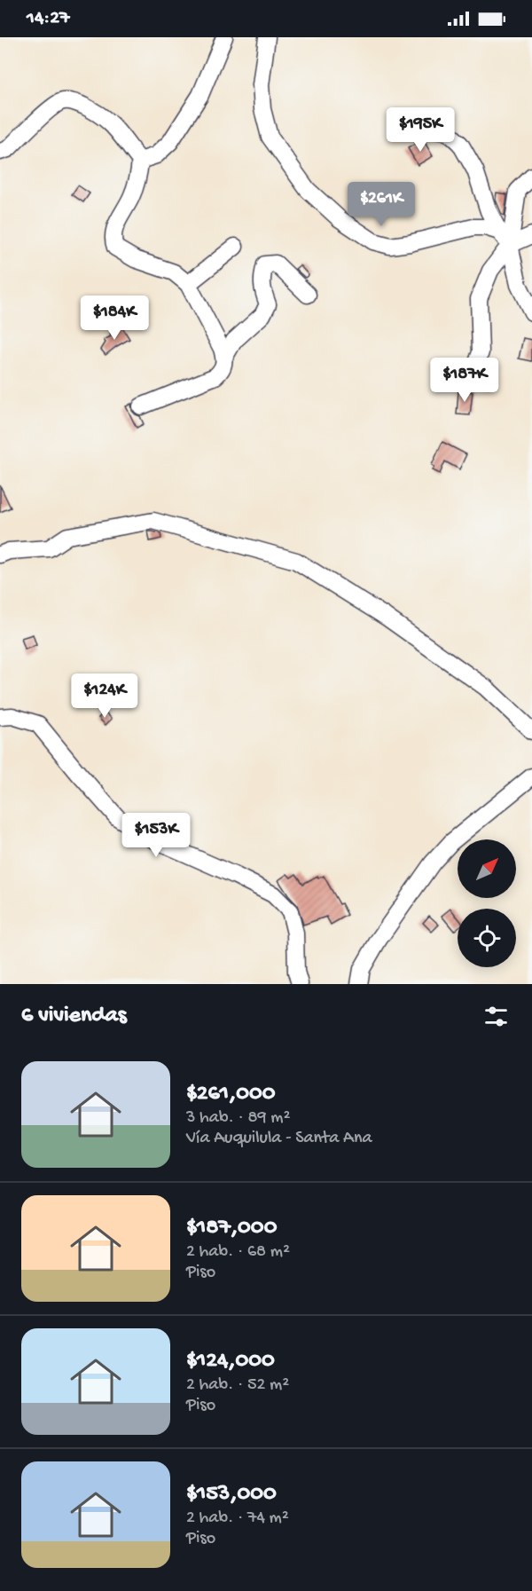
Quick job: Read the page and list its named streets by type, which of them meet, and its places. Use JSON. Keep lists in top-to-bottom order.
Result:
{
  "north": "top right",
  "page": {
    "status": "14:27",
    "price": [
      "$195K",
      "$261K",
      "$184K",
      "$187K",
      "$124K",
      "$153K"
    ],
    "heading": "6 viviendas",
    "list": [
      {
        "name": "$261,000",
        "note": "3 hab. · 89 m² · Vía Auquilula - Santa Ana"
      },
      {
        "name": "$187,000",
        "note": "2 hab. · 68 m² · Piso"
      },
      {
        "name": "$124,000",
        "note": "2 hab. · 52 m² · Piso"
      },
      {
        "name": "$153,000",
        "note": "2 hab. · 74 m² · Piso"
      }
    ]
  }
}
